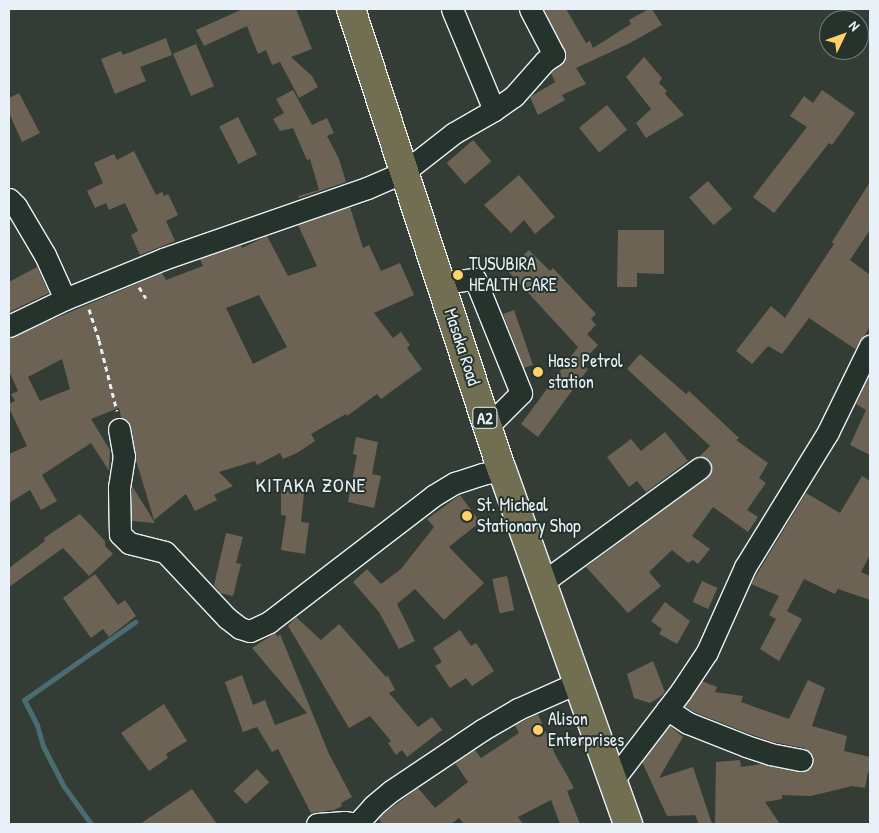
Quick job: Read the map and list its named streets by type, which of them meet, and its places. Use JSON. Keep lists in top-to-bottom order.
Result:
{
  "streets": {
    "main road": ["Masaka Road", "A2"]
  },
  "districts": ["KITAKA ZONE"],
  "places": [
    "TUSUBIRA HEALTH CARE",
    "Hass Petrol station",
    "St. Micheal Stationary Shop",
    "Alison Enterprises"
  ],
  "north": "top right"
}
